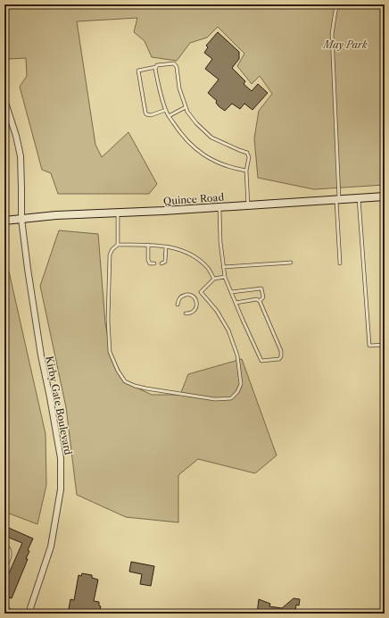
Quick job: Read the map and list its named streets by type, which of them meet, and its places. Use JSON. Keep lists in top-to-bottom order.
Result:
{
  "streets": {
    "main road": ["Quince Road"],
    "street": ["Kirby Gate Boulevard"]
  },
  "crossings": [
    ["Quince Road", "Kirby Gate Boulevard"]
  ],
  "parks": ["May Park"]
}
